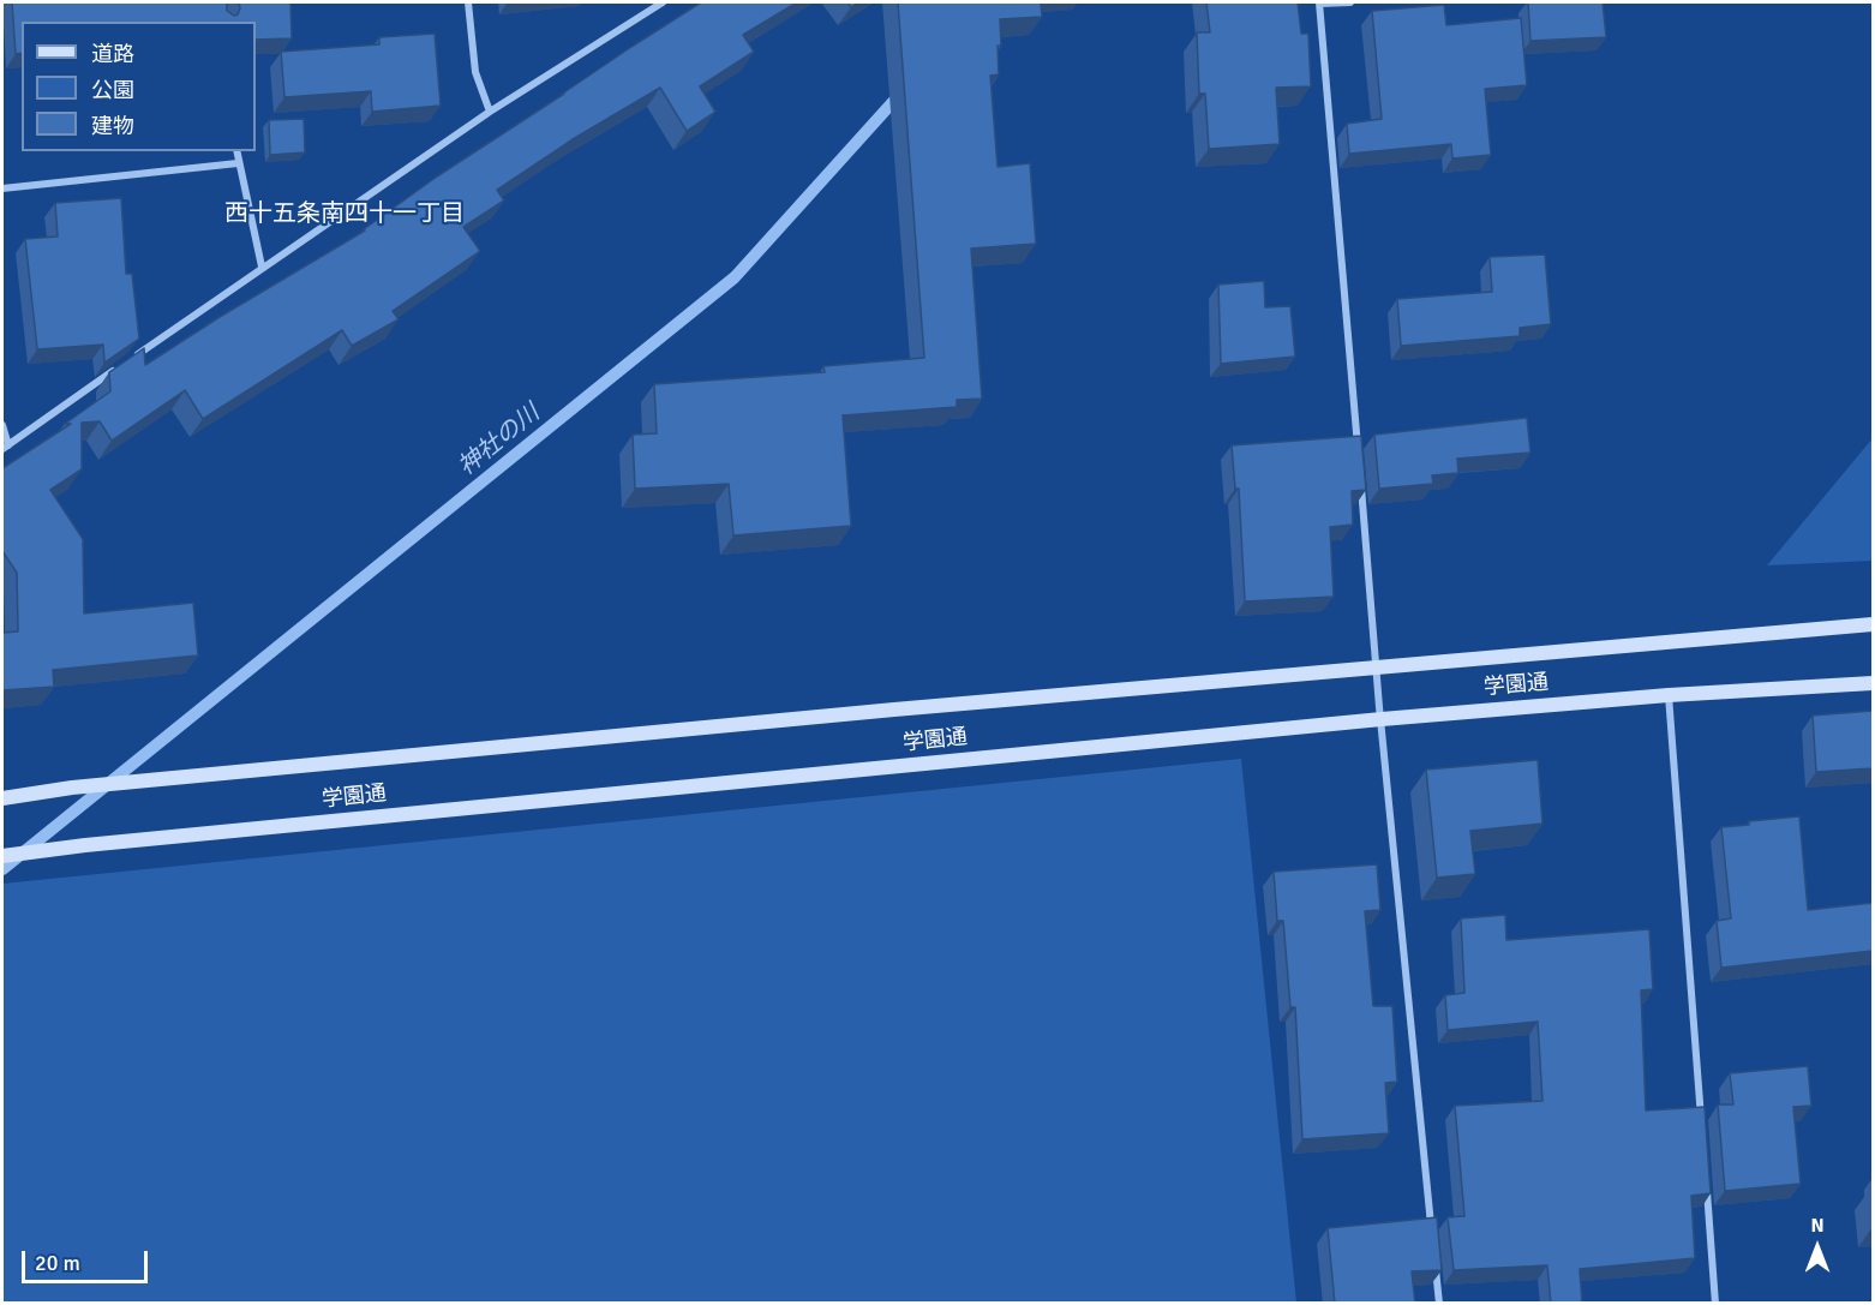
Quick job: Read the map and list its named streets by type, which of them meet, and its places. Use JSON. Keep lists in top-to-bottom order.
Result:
{
  "streets": {
    "street": ["学園通"]
  },
  "districts": ["西十五条南四十一丁目"],
  "water": ["神社の川"],
  "legend": ["道路", "公園", "建物"],
  "scale_bar": "20 m",
  "north": "top"
}
